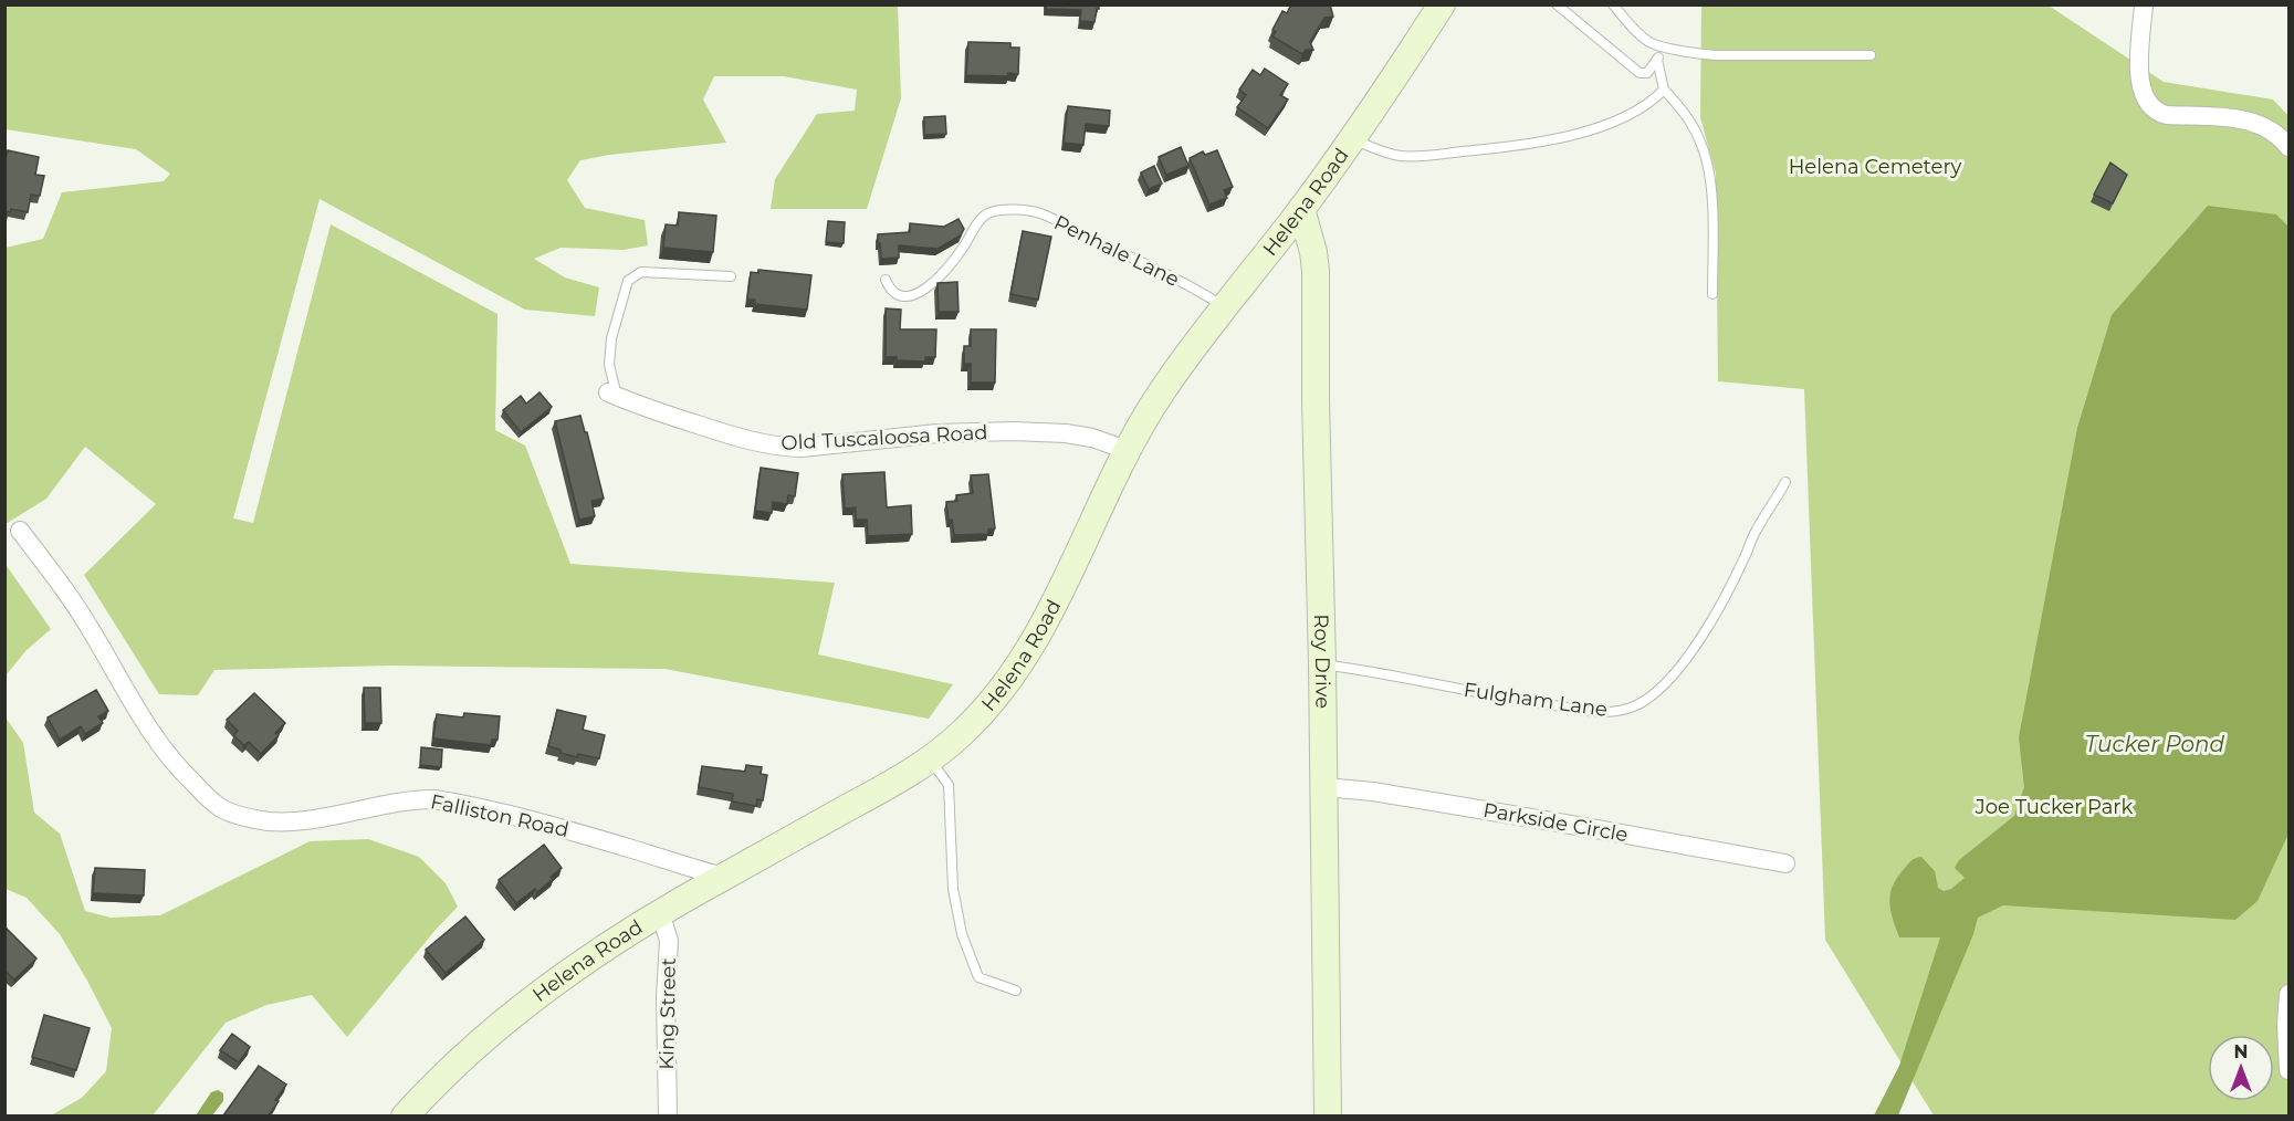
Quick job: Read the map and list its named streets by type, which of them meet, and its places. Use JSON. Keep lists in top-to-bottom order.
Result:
{
  "streets": {
    "main road": ["Helena Road", "Roy Drive"],
    "street": [
      "Old Tuscaloosa Road",
      "Falliston Road",
      "Parkside Circle",
      "King Street"
    ],
    "lane": ["Penhale Lane", "Fulgham Lane"]
  },
  "crossings": [
    ["Helena Road", "Penhale Lane"],
    ["Helena Road", "Old Tuscaloosa Road"],
    ["Helena Road", "Roy Drive"],
    ["Helena Road", "Falliston Road"],
    ["Helena Road", "King Street"],
    ["Roy Drive", "Fulgham Lane"],
    ["Roy Drive", "Parkside Circle"]
  ],
  "water": ["Tucker Pond"],
  "parks": ["Helena Cemetery", "Joe Tucker Park"],
  "north": "top"
}
